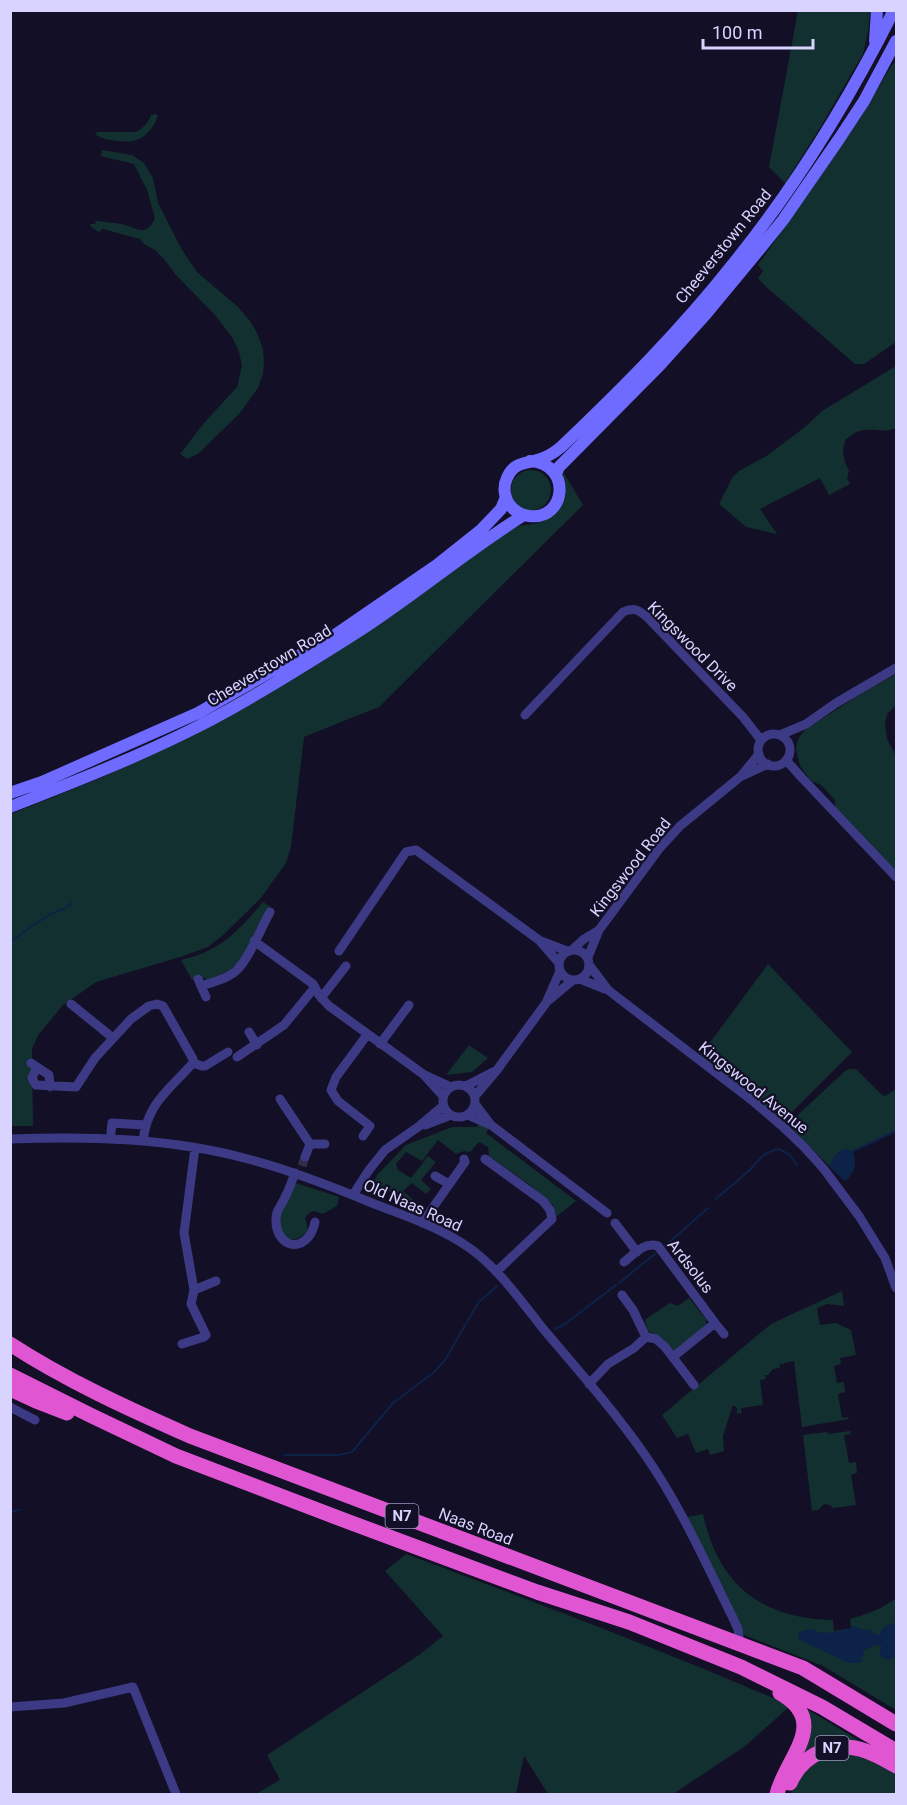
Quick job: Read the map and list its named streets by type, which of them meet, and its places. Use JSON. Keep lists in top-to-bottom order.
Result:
{
  "streets": {
    "highway": ["N7", "Naas Road"],
    "main road": ["Cheeverstown Road"],
    "street": [
      "Kingswood Drive",
      "Kingswood Road",
      "Kingswood Avenue",
      "Old Naas Road",
      "Ardsolus"
    ]
  },
  "crossings": [
    ["Kingswood Drive", "Kingswood Road"],
    ["Kingswood Road", "Kingswood Avenue"],
    ["Old Naas Road", "Naas Road"],
    ["N7", "Naas Road"]
  ],
  "scale_bar": "100 m"
}
